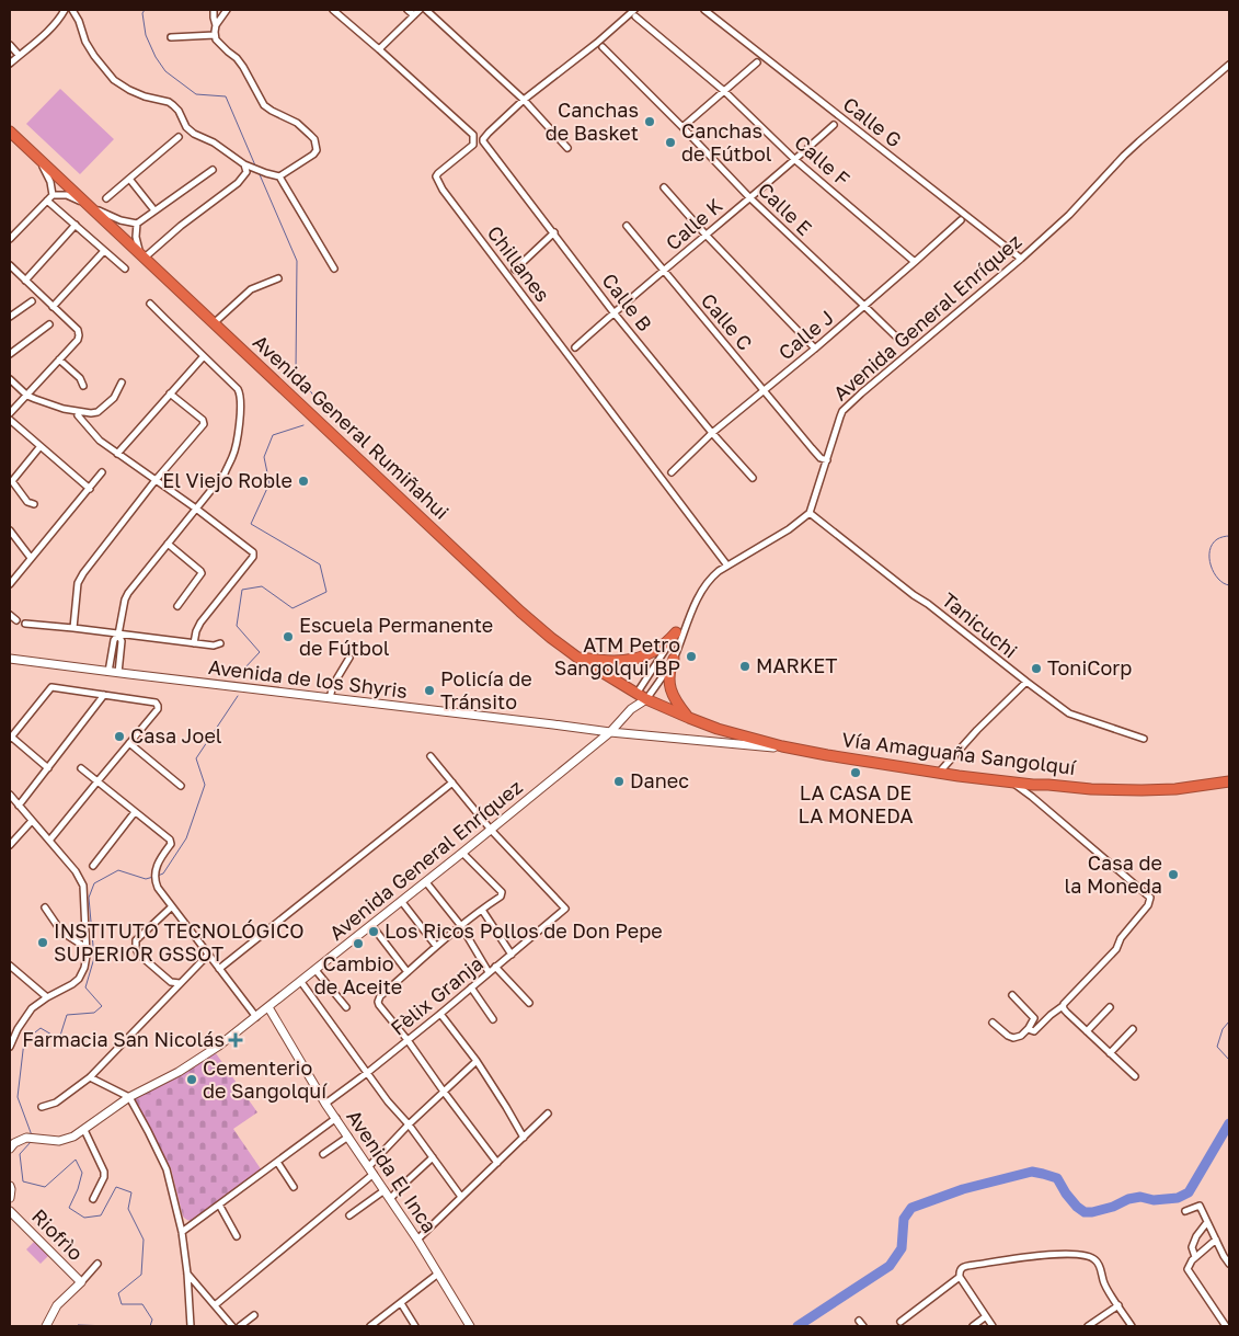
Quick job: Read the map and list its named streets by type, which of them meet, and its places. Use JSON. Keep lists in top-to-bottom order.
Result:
{
  "streets": {
    "highway": ["Avenida General Rumiñahui", "Vía Amaguaña Sangolquí"],
    "street": [
      "Calle G",
      "Calle F",
      "Calle E",
      "Calle K",
      "Chillanes",
      "Calle B",
      "Avenida General Enríquez",
      "Calle C",
      "Calle J",
      "Tanicuchi",
      "Avenida de los Shyris",
      "Fèlix Granja",
      "Avenida El Inca",
      "Riofrìo"
    ]
  },
  "crossings": [
    ["Calle G", "Avenida General Enríquez"],
    ["Calle F", "Calle K"],
    ["Calle F", "Calle J"],
    ["Calle E", "Calle K"],
    ["Calle E", "Calle J"],
    ["Calle K", "Calle B"],
    ["Calle K", "Calle C"],
    ["Chillanes", "Avenida General Enríquez"],
    ["Calle B", "Calle J"],
    ["Avenida General Enríquez", "Calle C"],
    ["Avenida General Enríquez", "Avenida General Rumiñahui"],
    ["Avenida General Enríquez", "Tanicuchi"],
    ["Avenida General Enríquez", "Avenida de los Shyris"],
    ["Avenida General Enríquez", "Fèlix Granja"],
    ["Avenida General Enríquez", "Avenida El Inca"],
    ["Calle C", "Calle J"],
    ["Avenida General Rumiñahui", "Vía Amaguaña Sangolquí"],
    ["Avenida de los Shyris", "Vía Amaguaña Sangolquí"],
    ["Fèlix Granja", "Avenida El Inca"]
  ],
  "places": {
    "other": [
      "Canchas de Basket",
      "Canchas de Fútbol",
      "El Viejo Roble",
      "Escuela Permanente de Fútbol",
      "ATM Petro Sangolqui BP",
      "MARKET",
      "ToniCorp",
      "Policía de Tránsito",
      "Casa Joel",
      "LA CASA DE LA MONEDA",
      "Danec",
      "Casa de la Moneda",
      "Los Ricos Pollos de Don Pepe",
      "INSTITUTO TECNOLÓGICO SUPERIOR GSSOT",
      "Cambio de Aceite",
      "Cementerio de Sangolquí"
    ],
    "health": ["Farmacia San Nicolás"]
  }
}
